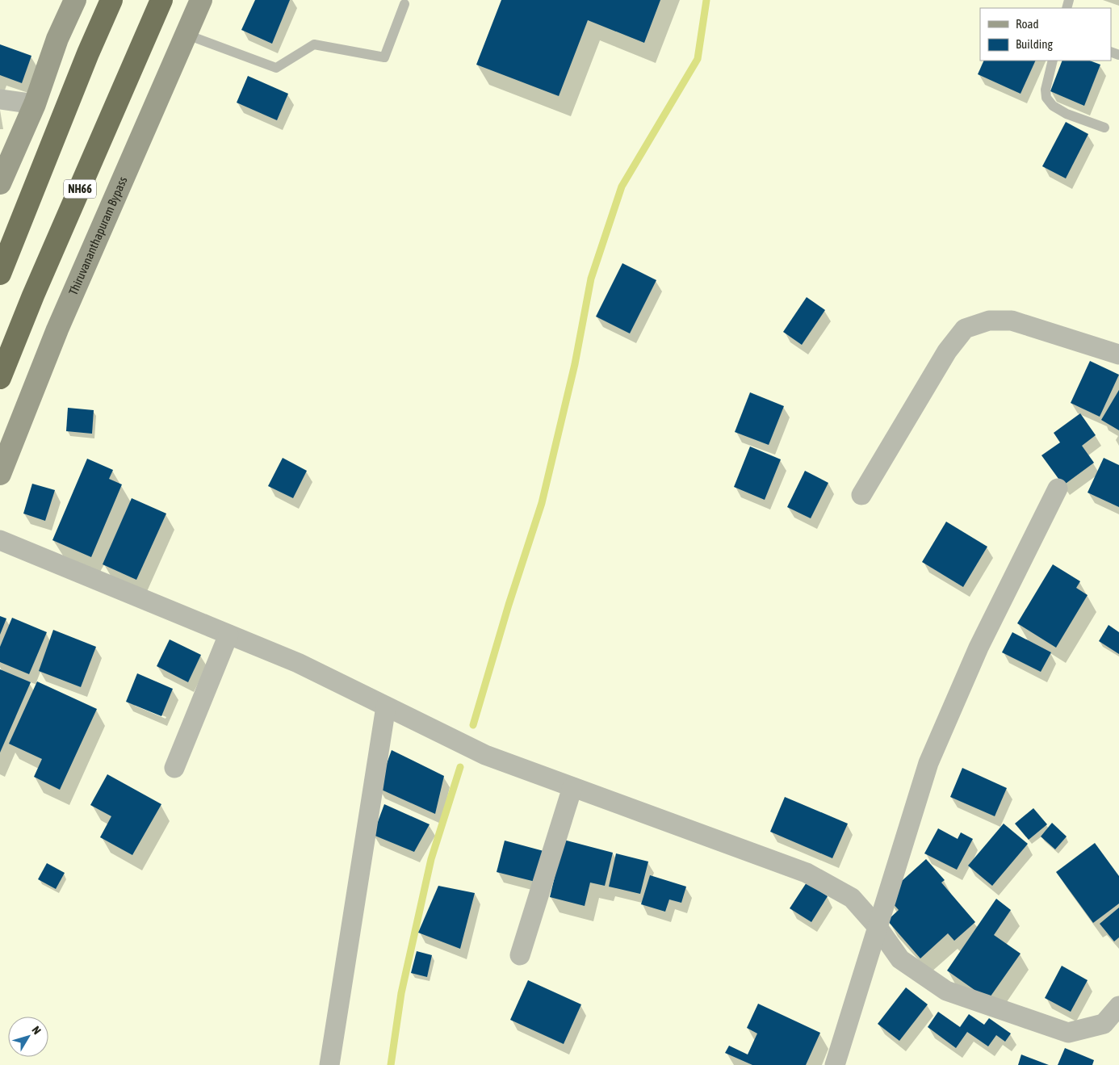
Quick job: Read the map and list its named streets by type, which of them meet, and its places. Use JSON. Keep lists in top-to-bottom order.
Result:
{
  "streets": {
    "highway": ["NH66"],
    "street": ["Thiruvananthapuram Bypass"]
  },
  "legend": ["Road", "Building"],
  "north": "top right"
}
